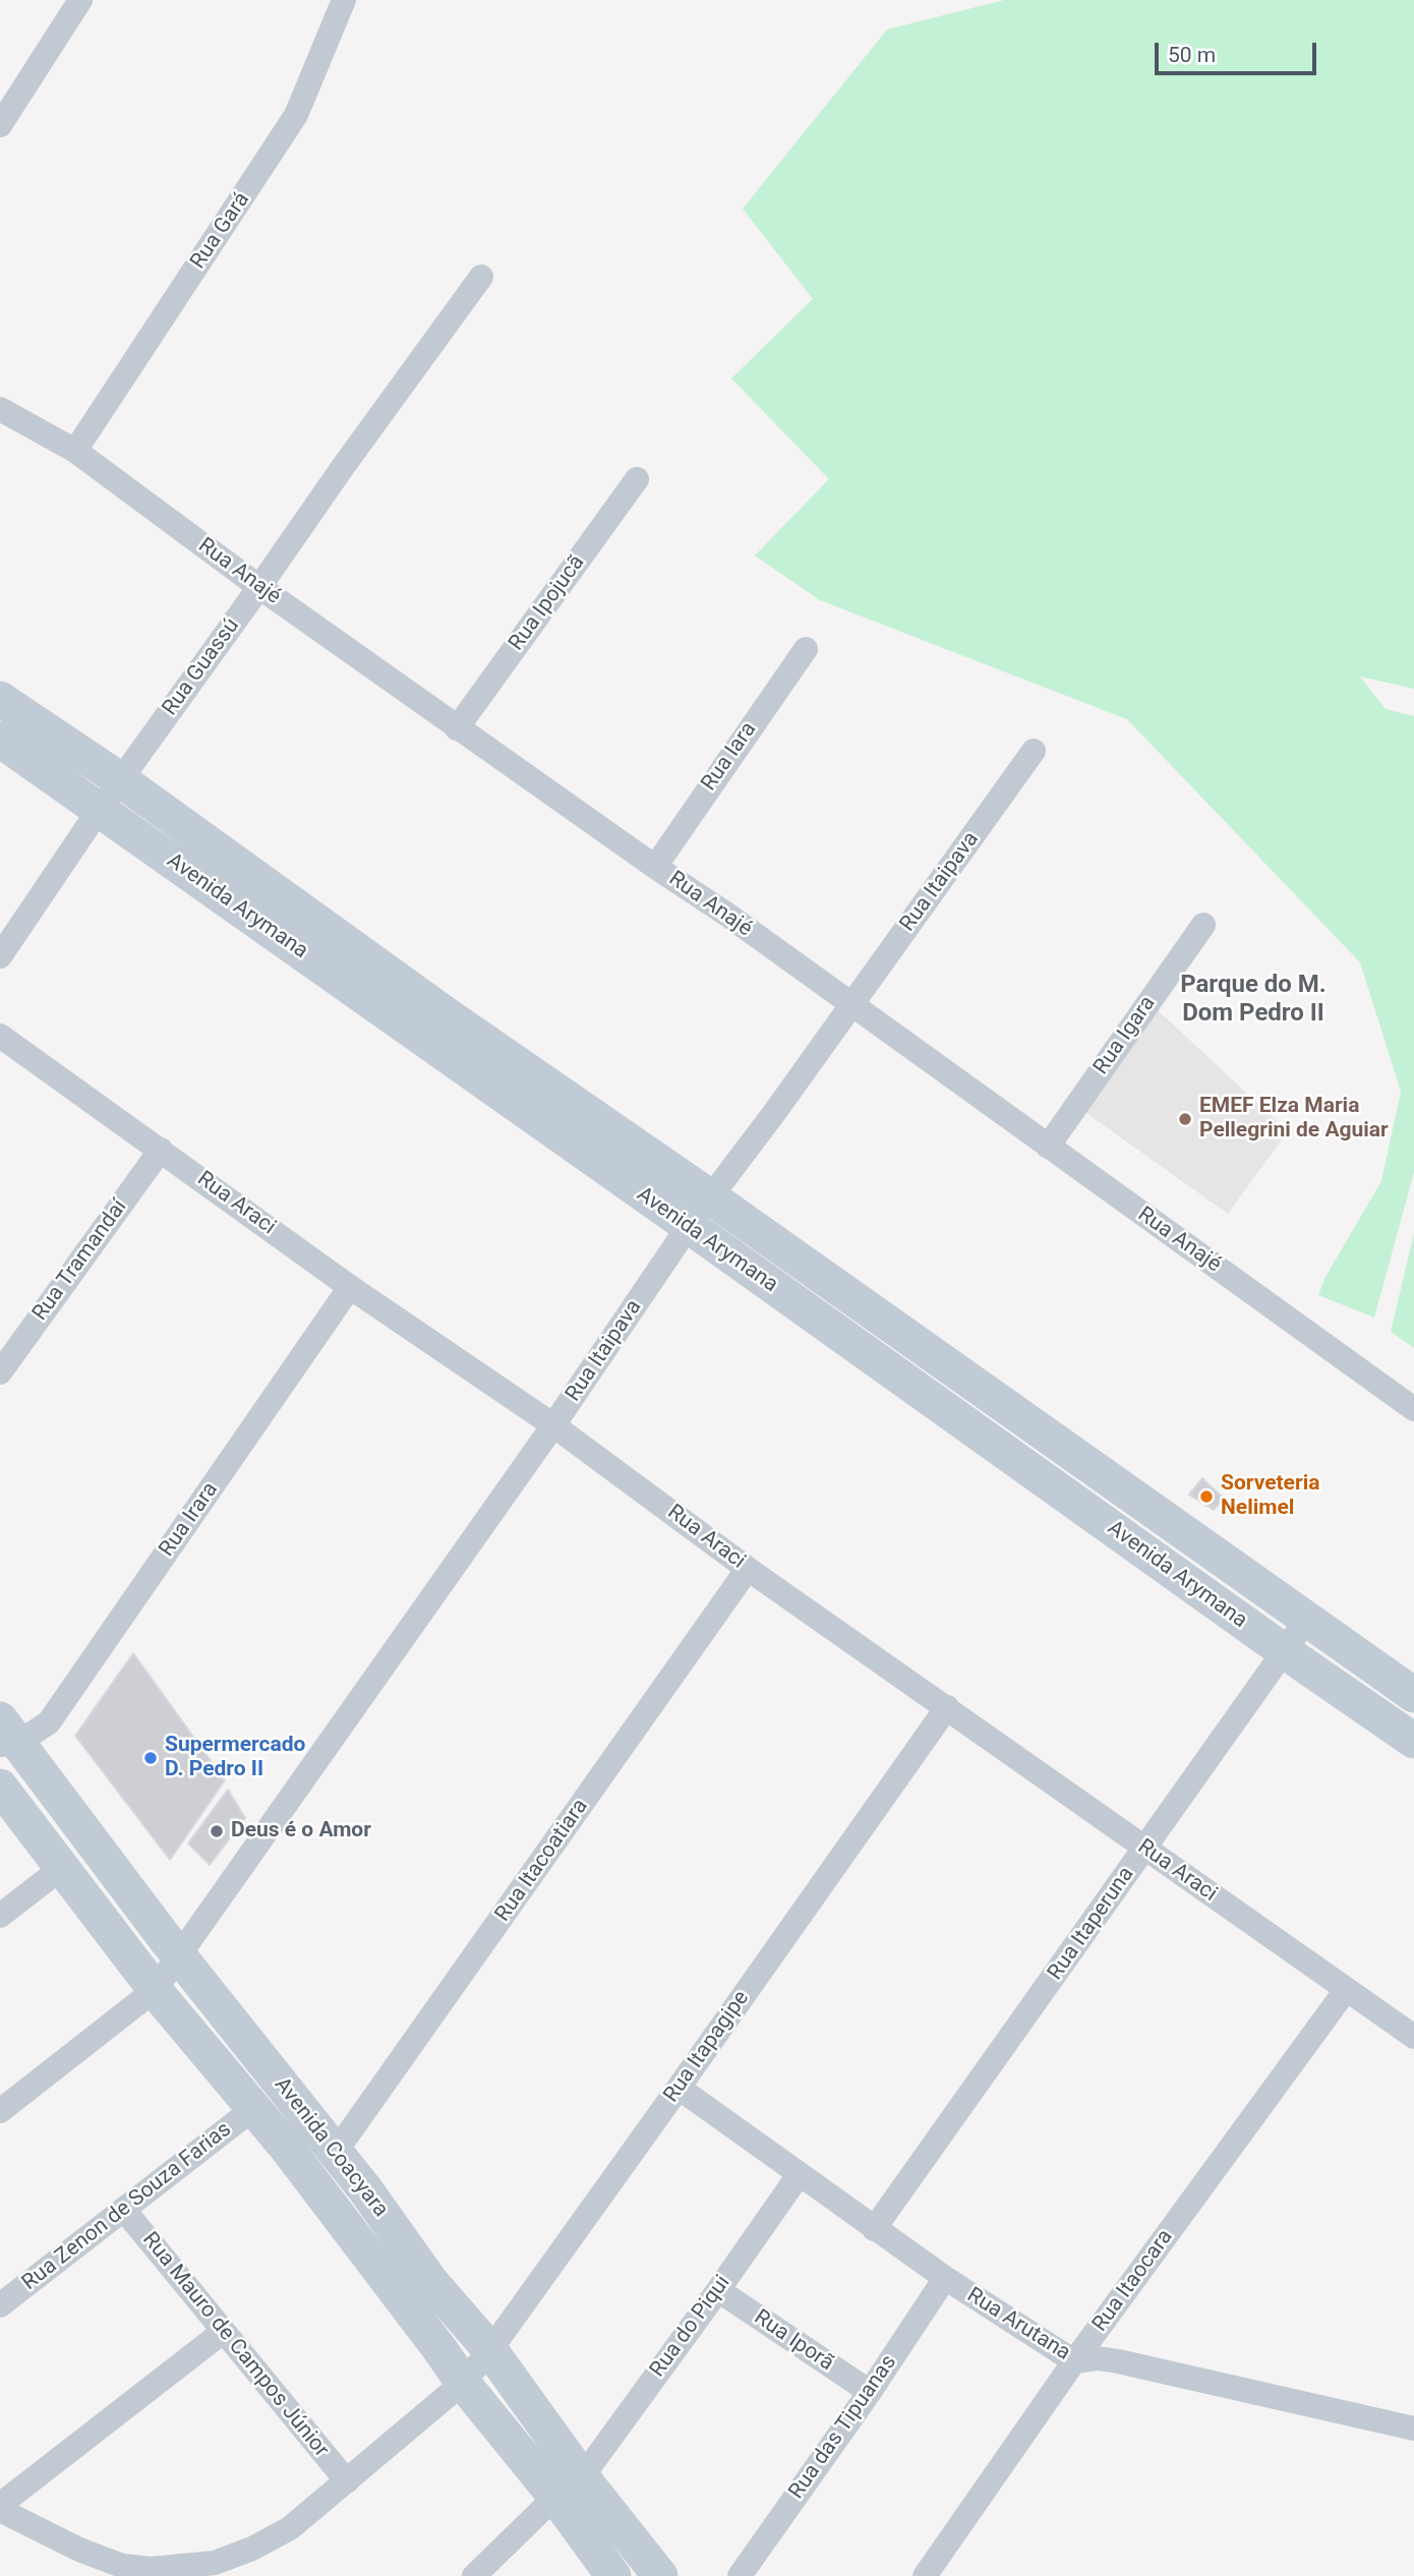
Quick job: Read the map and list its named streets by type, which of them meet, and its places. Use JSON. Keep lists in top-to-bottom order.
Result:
{
  "streets": {
    "main road": ["Avenida Arymana", "Avenida Coacyara"],
    "street": [
      "Rua Gará",
      "Rua Anajé",
      "Rua Ipojucã",
      "Rua Guassú",
      "Rua Iara",
      "Rua Itaipava",
      "Rua Igara",
      "Rua Araci",
      "Rua Tramandaí",
      "Rua Irara",
      "Rua Itacoatiara",
      "Rua Itaperuna",
      "Rua Itapagipe",
      "Rua Zenon de Souza Farias",
      "Rua Itaocara",
      "Rua Arutana",
      "Rua do Piqui",
      "Rua Iporã",
      "Rua Mauro de Campos Júnior",
      "Rua das Tipuanas"
    ]
  },
  "crossings": [
    ["Rua Gará", "Rua Anajé"],
    ["Rua Anajé", "Rua Ipojucã"],
    ["Rua Anajé", "Rua Guassú"],
    ["Rua Anajé", "Rua Iara"],
    ["Rua Anajé", "Rua Itaipava"],
    ["Rua Anajé", "Rua Igara"],
    ["Rua Guassú", "Avenida Arymana"],
    ["Rua Itaipava", "Avenida Arymana"],
    ["Rua Itaipava", "Rua Araci"],
    ["Rua Itaipava", "Avenida Coacyara"],
    ["Avenida Arymana", "Rua Itaperuna"],
    ["Rua Araci", "Rua Tramandaí"],
    ["Rua Araci", "Rua Irara"],
    ["Rua Araci", "Rua Itacoatiara"],
    ["Rua Araci", "Rua Itaperuna"],
    ["Rua Araci", "Rua Itapagipe"],
    ["Rua Araci", "Rua Itaocara"],
    ["Rua Irara", "Avenida Coacyara"],
    ["Rua Itacoatiara", "Avenida Coacyara"],
    ["Rua Itaperuna", "Rua Arutana"],
    ["Rua Itapagipe", "Avenida Coacyara"],
    ["Rua Itapagipe", "Rua Arutana"],
    ["Rua Itapagipe", "Rua Mauro de Campos Júnior"],
    ["Avenida Coacyara", "Rua Zenon de Souza Farias"],
    ["Avenida Coacyara", "Rua do Piqui"],
    ["Rua Zenon de Souza Farias", "Rua Mauro de Campos Júnior"],
    ["Rua Itaocara", "Rua Arutana"],
    ["Rua Arutana", "Rua do Piqui"],
    ["Rua Arutana", "Rua das Tipuanas"],
    ["Rua do Piqui", "Rua Iporã"],
    ["Rua Iporã", "Rua das Tipuanas"]
  ],
  "districts": ["Parque do M. Dom Pedro II"],
  "places": [
    "EMEF Elza Maria Pellegrini de Aguiar",
    "Sorveteria Nelimel",
    "Supermercado D. Pedro II",
    "Deus é o Amor"
  ],
  "scale_bar": "50 m"
}
